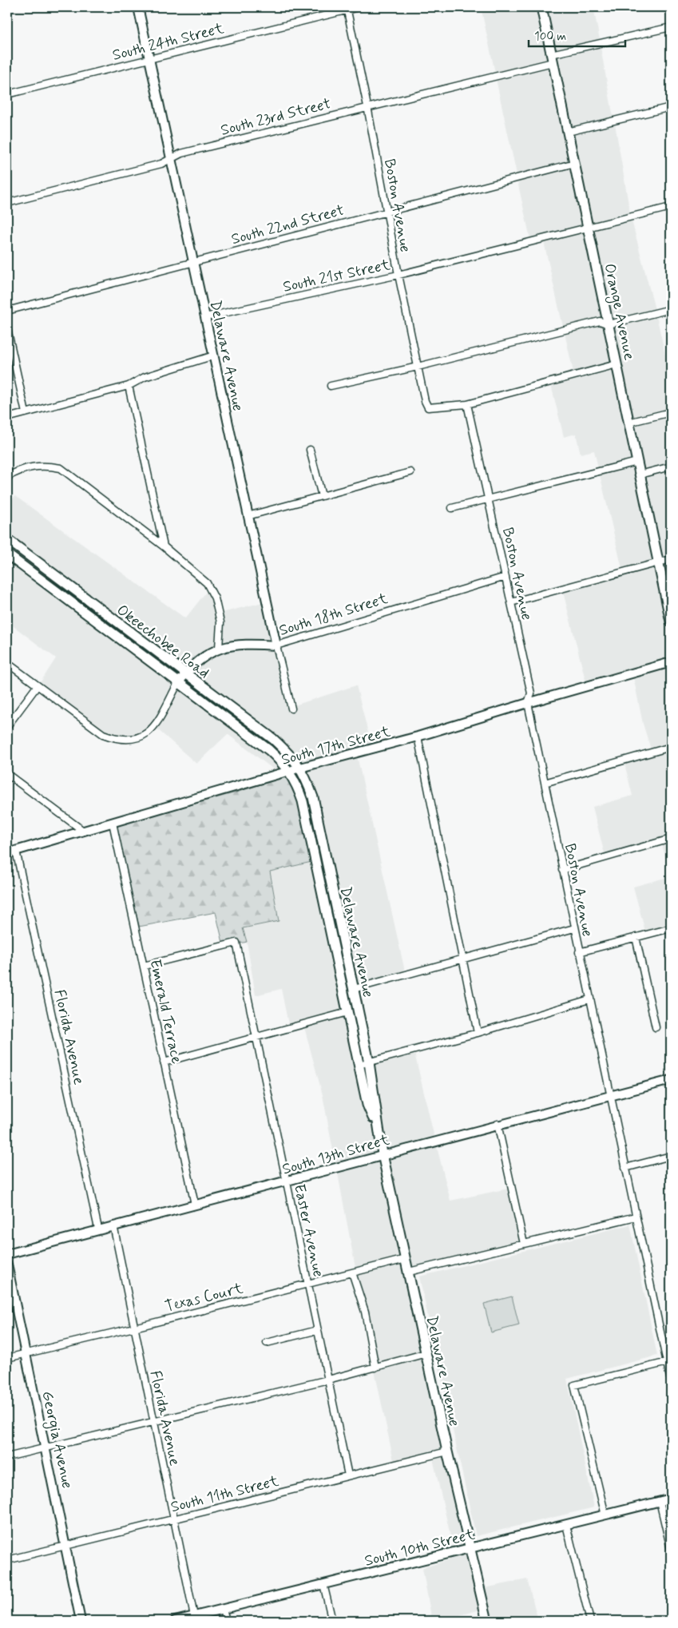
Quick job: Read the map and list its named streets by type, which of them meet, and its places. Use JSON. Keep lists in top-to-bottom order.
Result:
{
  "streets": {
    "main road": ["Orange Avenue", "Delaware Avenue", "Okeechobee Road"],
    "street": [
      "South 24th Street",
      "South 23rd Street",
      "Boston Avenue",
      "South 22nd Street",
      "South 21st Street",
      "South 18th Street",
      "South 17th Street",
      "Emerald Terrace",
      "Florida Avenue",
      "South 13th Street",
      "Easter Avenue",
      "Texas Court",
      "Georgia Avenue",
      "South 11th Street",
      "South 10th Street"
    ]
  },
  "crossings": [
    ["South 24th Street", "Boston Avenue"],
    ["South 24th Street", "Delaware Avenue"],
    ["South 23rd Street", "Boston Avenue"],
    ["South 23rd Street", "Orange Avenue"],
    ["South 23rd Street", "Delaware Avenue"],
    ["Boston Avenue", "South 22nd Street"],
    ["Boston Avenue", "South 21st Street"],
    ["Boston Avenue", "South 18th Street"],
    ["Boston Avenue", "South 17th Street"],
    ["Boston Avenue", "South 13th Street"],
    ["South 22nd Street", "Orange Avenue"],
    ["South 22nd Street", "Delaware Avenue"],
    ["South 21st Street", "Orange Avenue"],
    ["South 21st Street", "Delaware Avenue"],
    ["Delaware Avenue", "South 18th Street"],
    ["Delaware Avenue", "Okeechobee Road"],
    ["Delaware Avenue", "South 17th Street"],
    ["Delaware Avenue", "South 13th Street"],
    ["Delaware Avenue", "Texas Court"],
    ["Delaware Avenue", "South 11th Street"],
    ["Delaware Avenue", "South 10th Street"],
    ["South 18th Street", "Okeechobee Road"],
    ["Okeechobee Road", "South 17th Street"],
    ["South 17th Street", "Emerald Terrace"],
    ["South 17th Street", "Florida Avenue"],
    ["Emerald Terrace", "South 13th Street"],
    ["Emerald Terrace", "Easter Avenue"],
    ["Florida Avenue", "South 13th Street"],
    ["Florida Avenue", "Texas Court"],
    ["Florida Avenue", "South 11th Street"],
    ["Florida Avenue", "South 10th Street"],
    ["South 13th Street", "Easter Avenue"],
    ["Easter Avenue", "Texas Court"],
    ["Easter Avenue", "South 11th Street"],
    ["Texas Court", "Georgia Avenue"],
    ["Georgia Avenue", "South 11th Street"]
  ],
  "scale_bar": "100 m"
}
